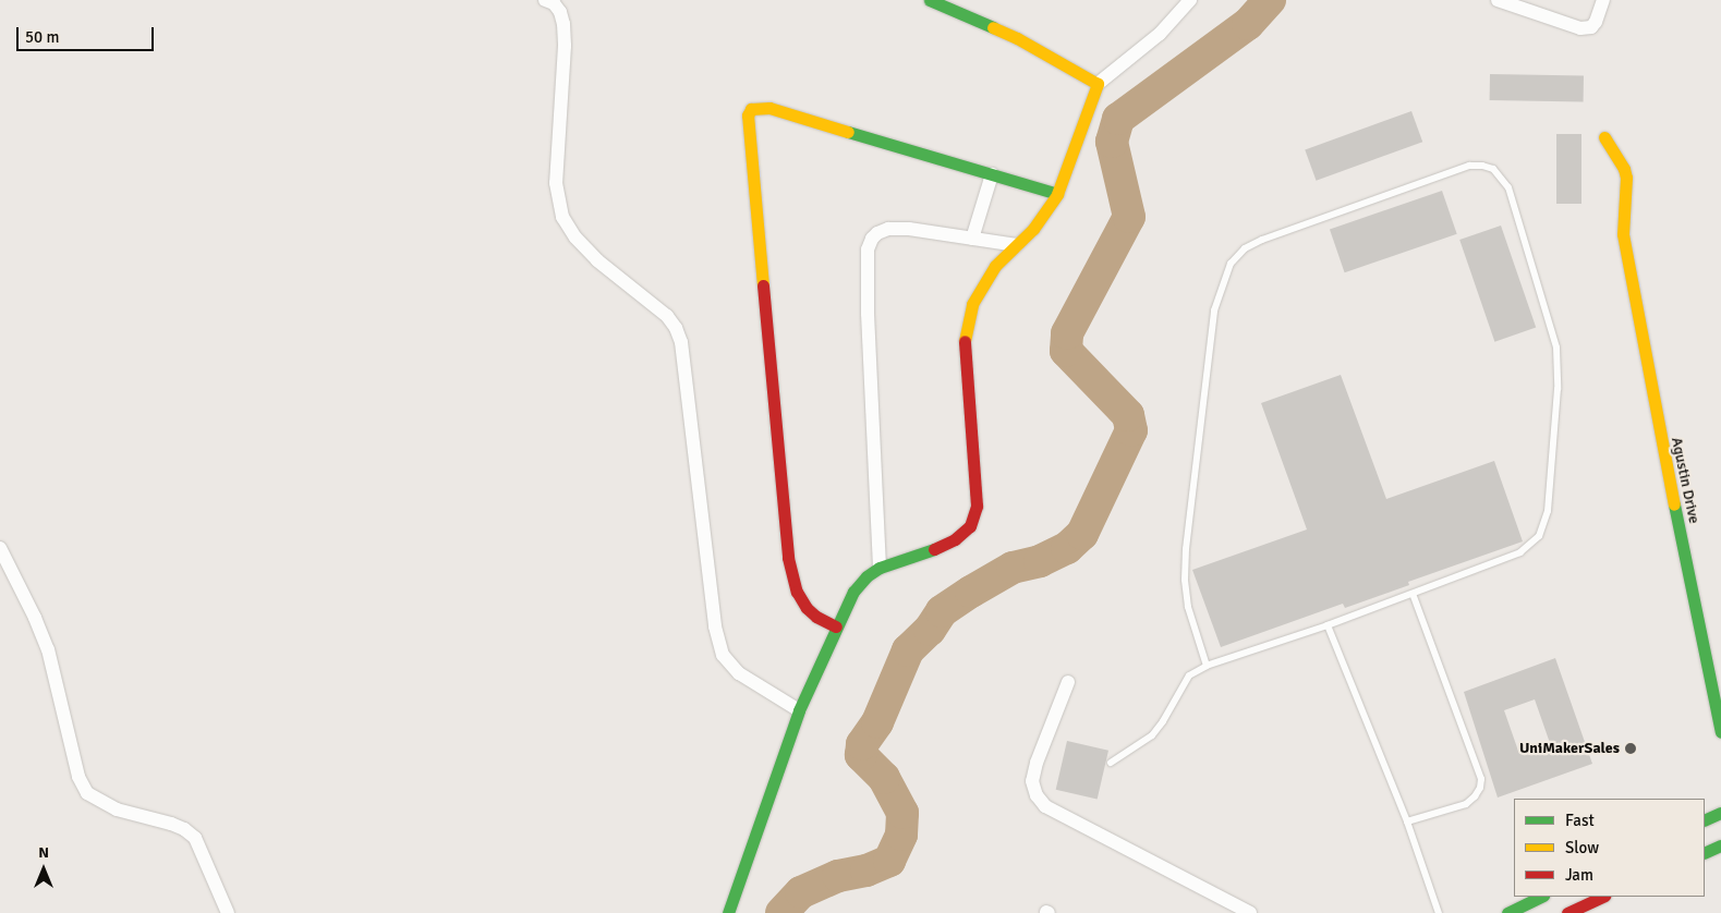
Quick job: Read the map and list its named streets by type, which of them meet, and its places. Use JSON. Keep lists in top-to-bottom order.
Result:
{
  "streets": {
    "main road": ["Agustin Drive"]
  },
  "places": ["UniMakerSales"],
  "legend": ["Fast", "Slow", "Jam"],
  "scale_bar": "50 m",
  "north": "top"
}
